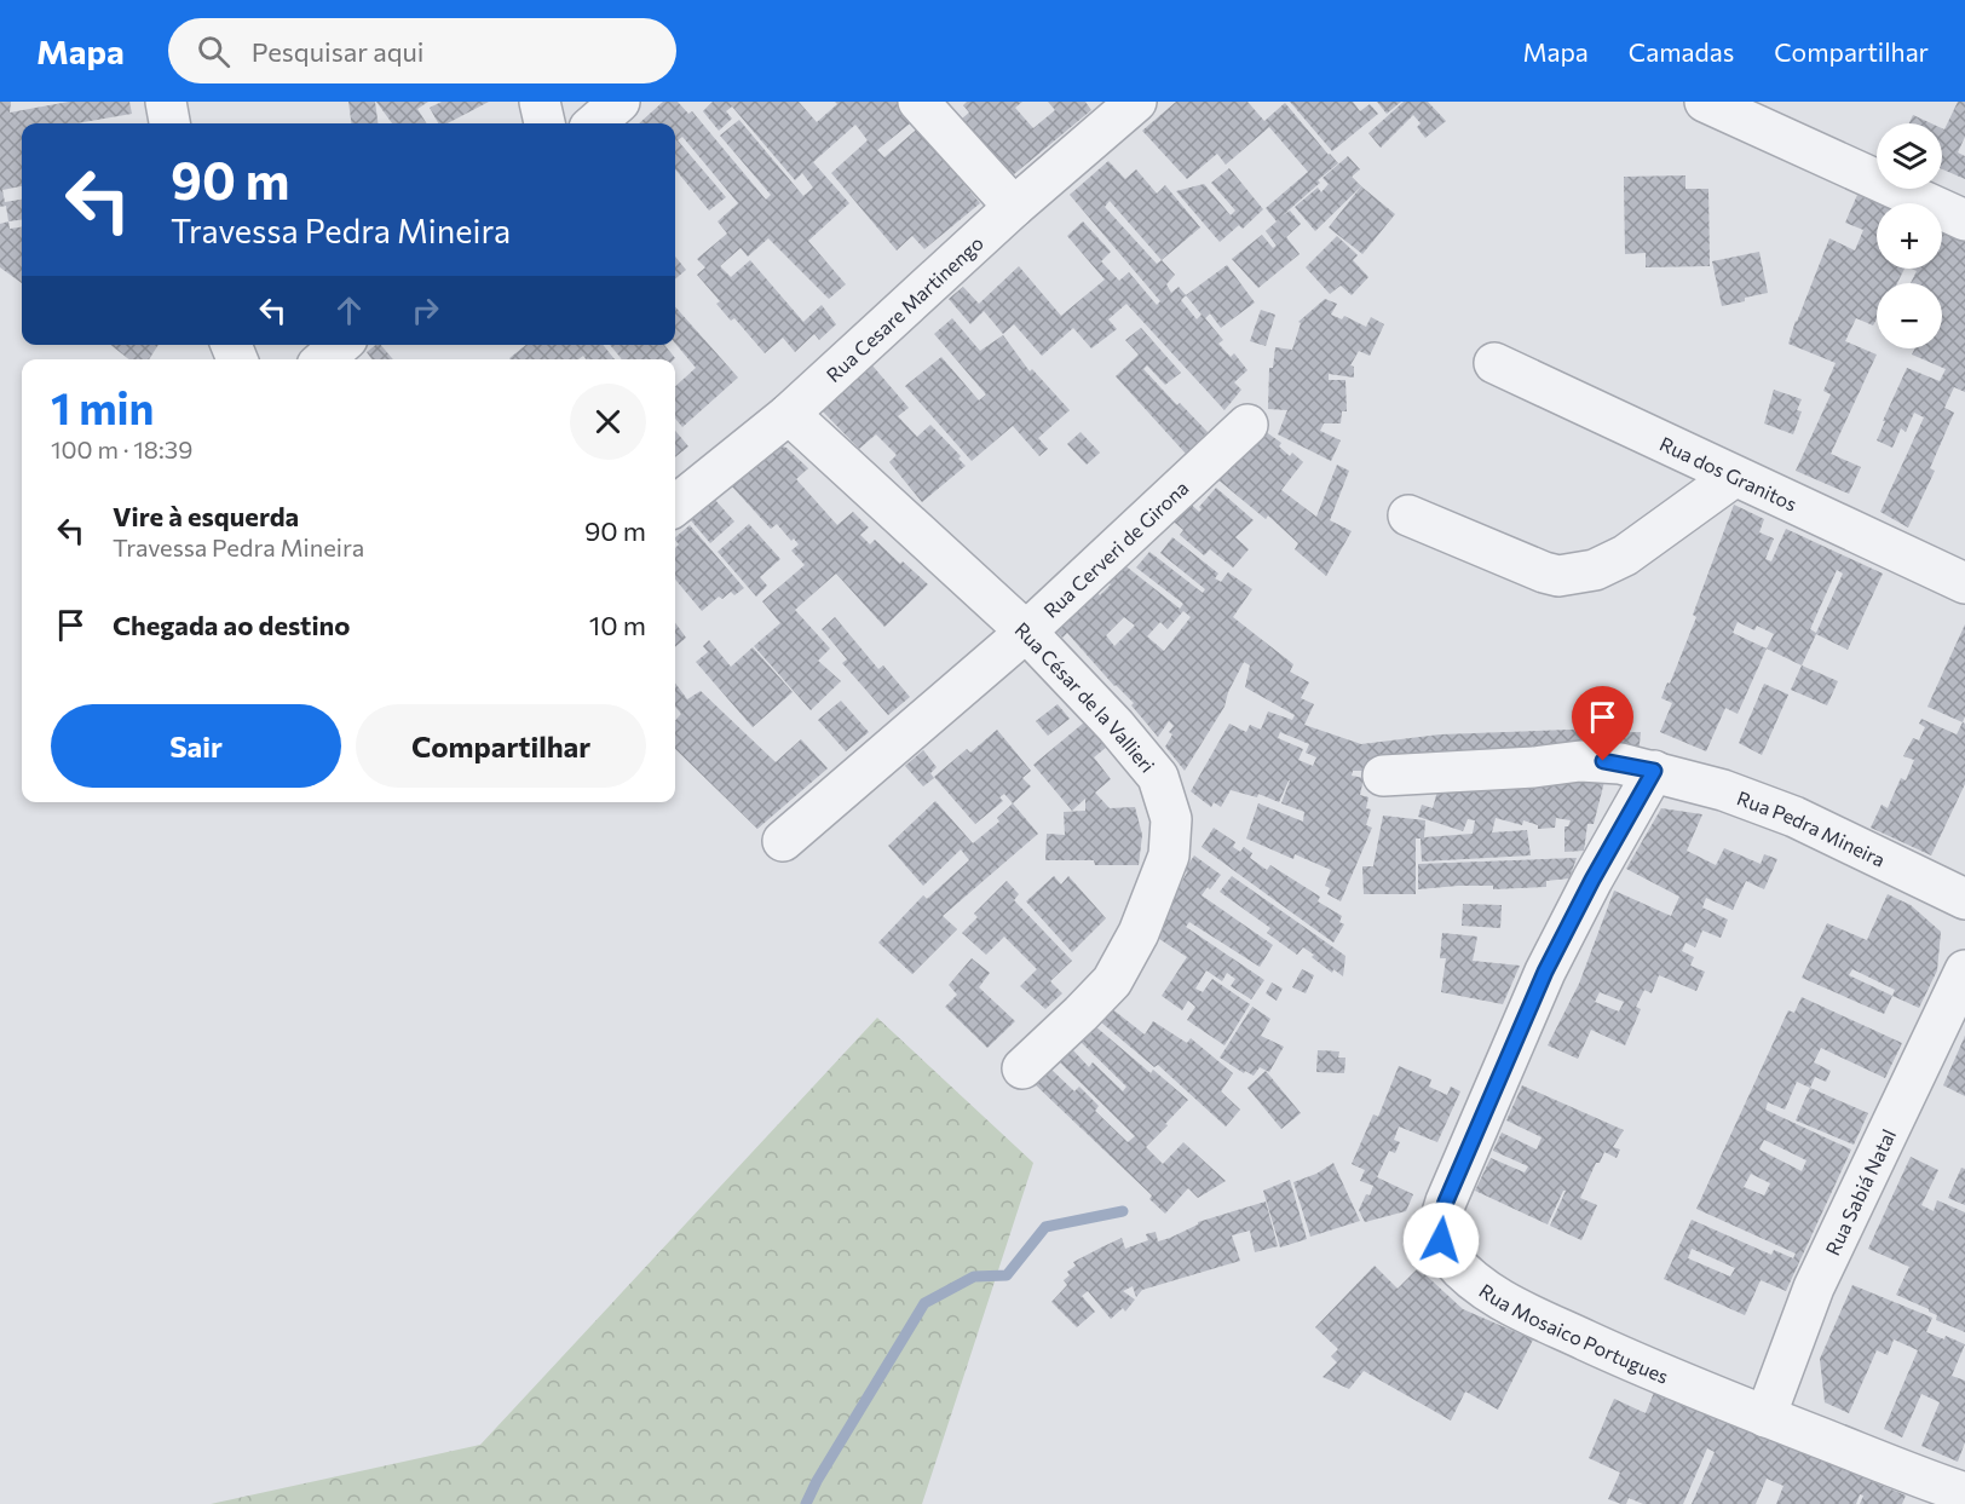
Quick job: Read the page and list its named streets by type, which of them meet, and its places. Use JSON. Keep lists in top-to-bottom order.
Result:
{
  "streets": {
    "street": [
      "Rua Cesare Martinengo",
      "Rua dos Granitos",
      "Rua Cerveri de Girona",
      "Rua César de la Vallieri",
      "Rua Pedra Mineira",
      "Rua Sabiá Natal",
      "Rua Mosaico Portugues"
    ]
  },
  "crossings": [
    ["Rua Cesare Martinengo", "Rua César de la Vallieri"],
    ["Rua Cerveri de Girona", "Rua César de la Vallieri"],
    ["Rua Pedra Mineira", "Rua Mosaico Portugues"],
    ["Rua Sabiá Natal", "Rua Mosaico Portugues"]
  ],
  "page": {
    "header": "Mapa",
    "search": "Pesquisar aqui",
    "nav": ["Mapa", "Camadas", "Compartilhar"],
    "map_buttons": ["+", "−"],
    "turn": ["90 m", "Travessa Pedra Mineira"],
    "heading": ["1 min", "100 m · 18:39"],
    "list": [
      {
        "name": "Vire à esquerda",
        "note": "Travessa Pedra Mineira",
        "value": "90 m"
      },
      {
        "name": "Chegada ao destino",
        "value": "10 m"
      }
    ],
    "buttons": ["Sair", "Compartilhar"]
  }
}
